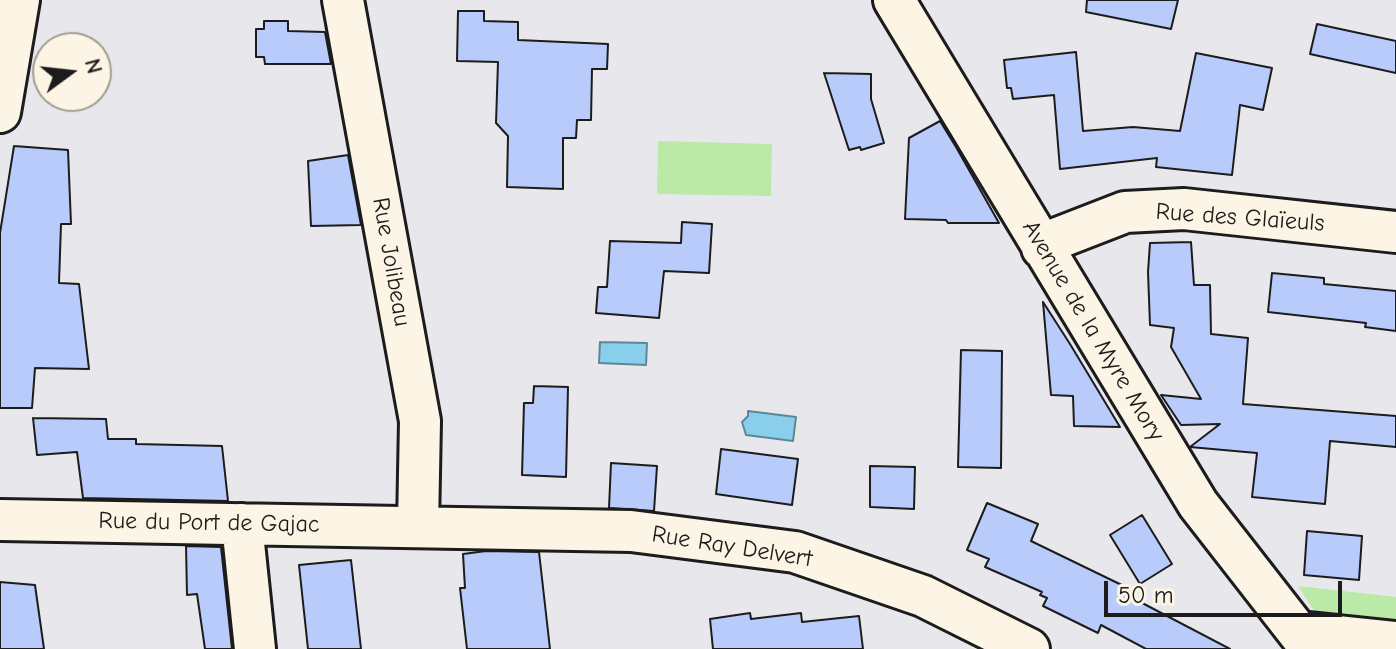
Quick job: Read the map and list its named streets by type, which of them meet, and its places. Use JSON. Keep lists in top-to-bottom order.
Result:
{
  "streets": {
    "street": [
      "Rue des Glaïeuls",
      "Rue Jolibeau",
      "Avenue de la Myre Mory",
      "Rue du Port de Gajac",
      "Rue Ray Delvert"
    ]
  },
  "crossings": [
    ["Rue des Glaïeuls", "Avenue de la Myre Mory"],
    ["Rue Jolibeau", "Rue du Port de Gajac"],
    ["Rue Jolibeau", "Rue Ray Delvert"],
    ["Rue du Port de Gajac", "Rue Ray Delvert"]
  ],
  "scale_bar": "50 m",
  "north": "right"
}
